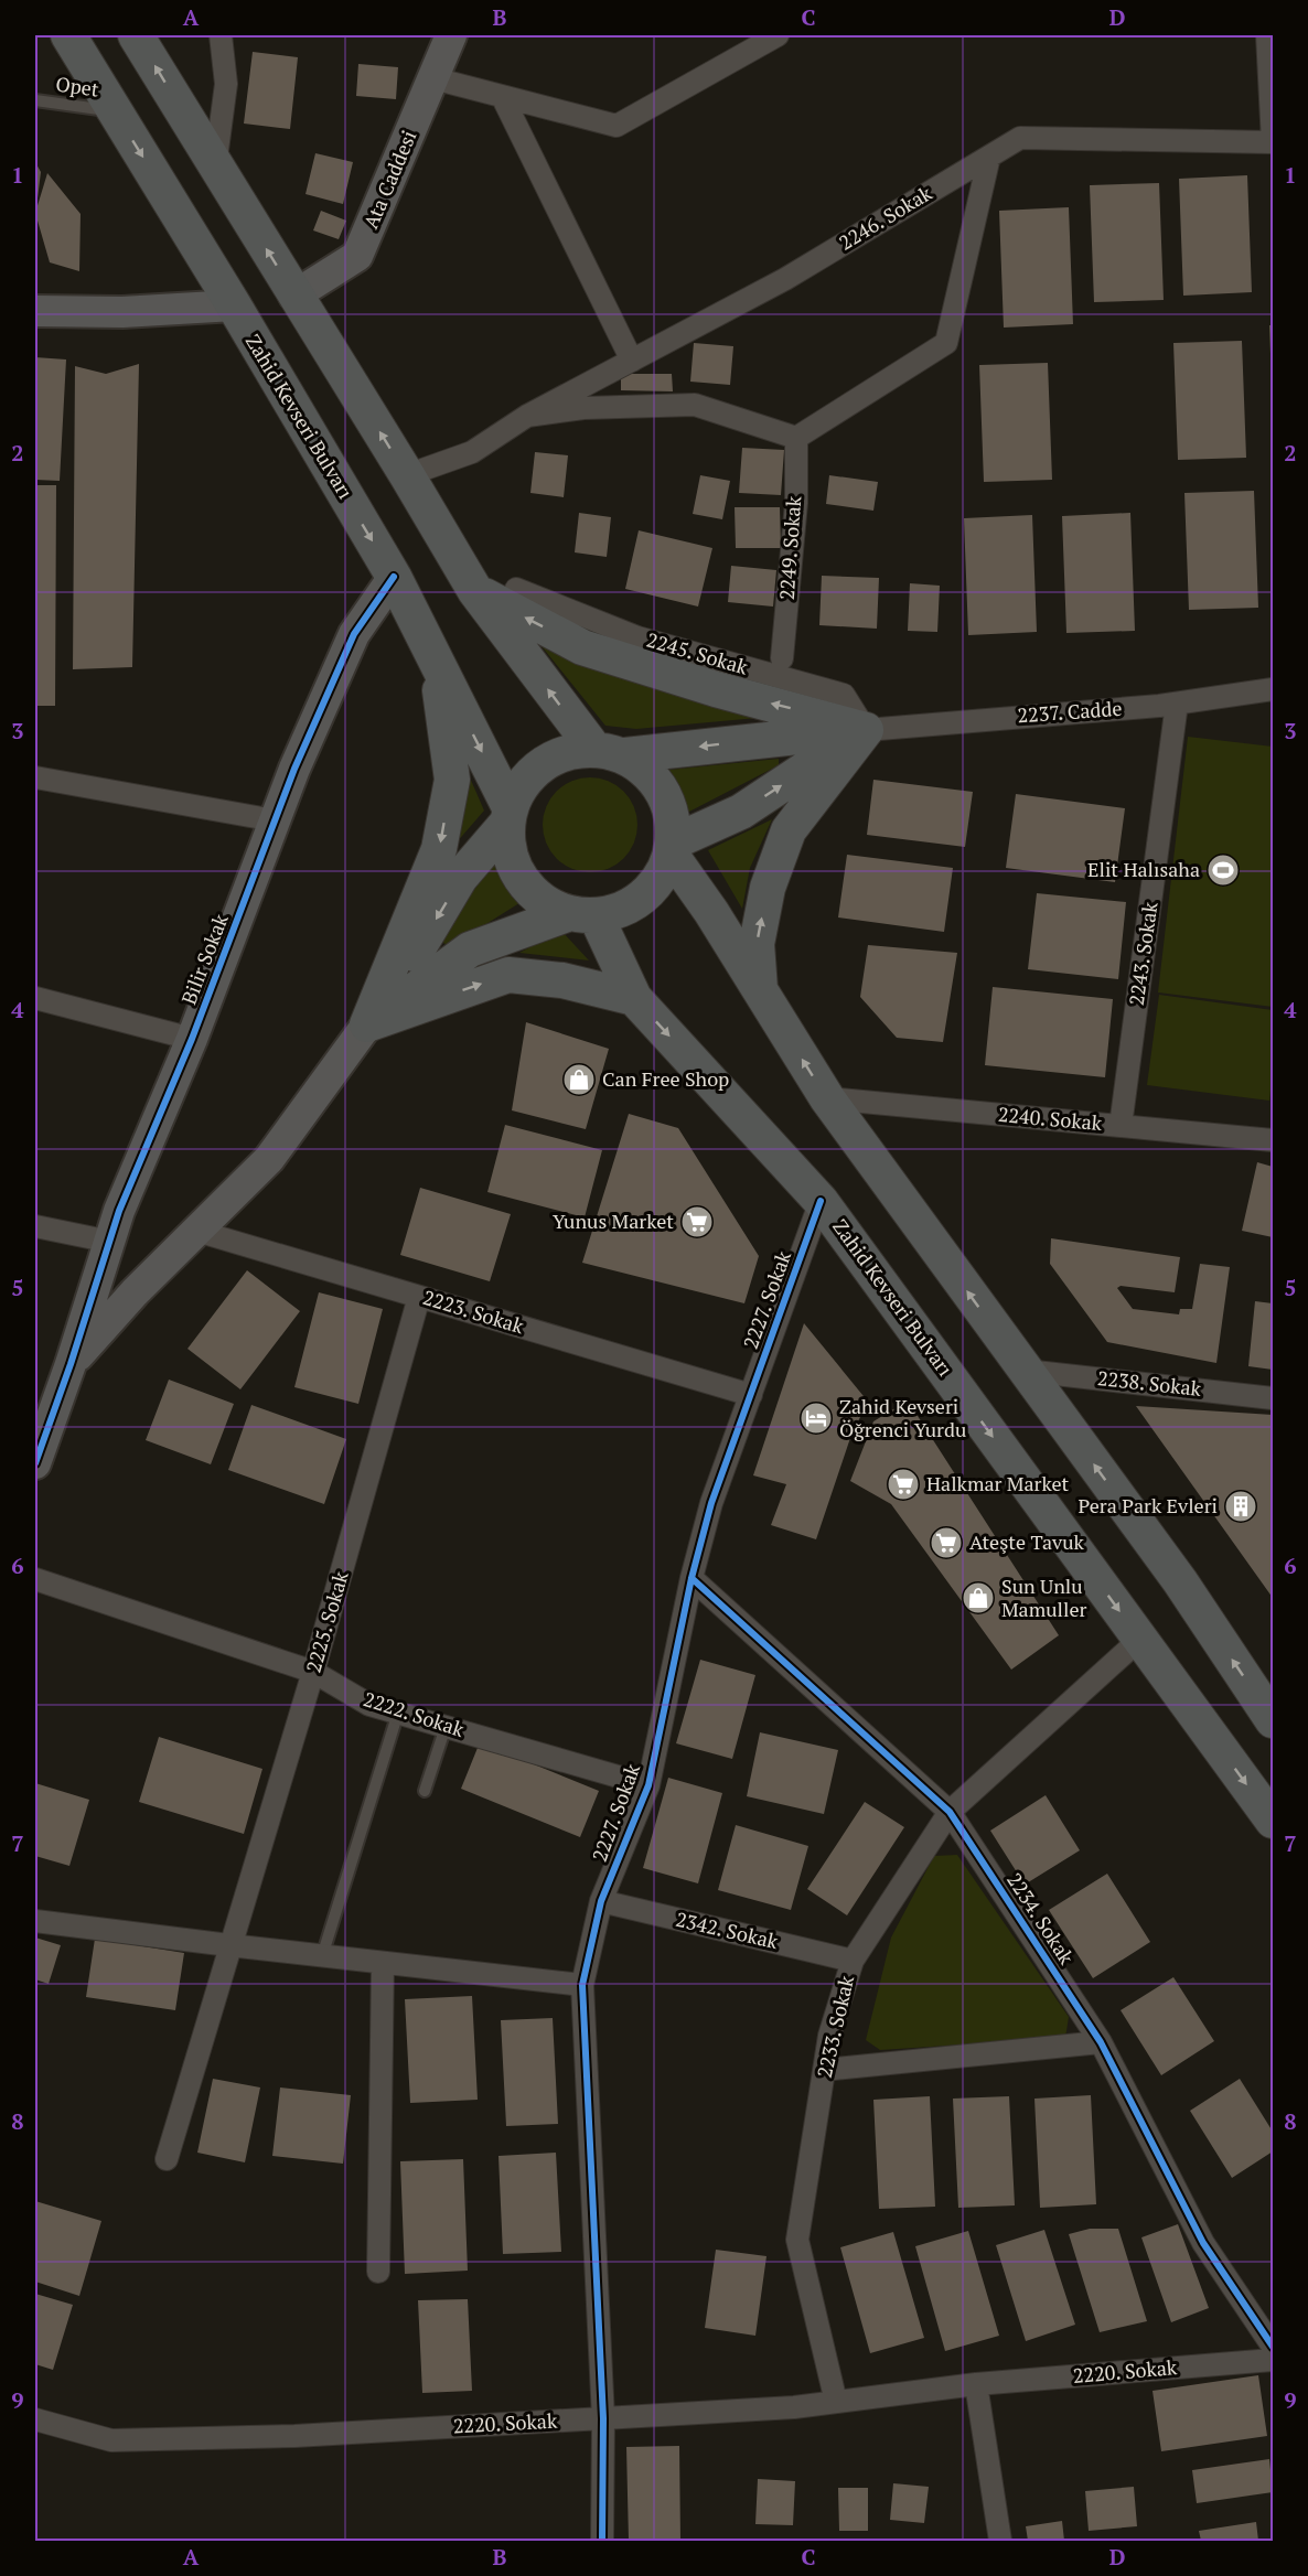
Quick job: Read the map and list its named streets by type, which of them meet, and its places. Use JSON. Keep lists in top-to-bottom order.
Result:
{
  "streets": {
    "main road": ["Zahid Kevseri Bulvarı"],
    "street": [
      "Ata Caddesi",
      "2246. Sokak",
      "2249. Sokak",
      "2245. Sokak",
      "2237. Cadde",
      "2243. Sokak",
      "Bilir Sokak",
      "2240. Sokak",
      "2227. Sokak",
      "2223. Sokak",
      "2238. Sokak",
      "2225. Sokak",
      "2222. Sokak",
      "2234. Sokak",
      "2342. Sokak",
      "2233. Sokak",
      "2220. Sokak"
    ],
    "lane": ["Opet"]
  },
  "crossings": [
    ["Opet", "Zahid Kevseri Bulvarı"],
    ["2246. Sokak", "2249. Sokak"],
    ["Zahid Kevseri Bulvarı", "Bilir Sokak"],
    ["Zahid Kevseri Bulvarı", "2227. Sokak"],
    ["Zahid Kevseri Bulvarı", "2233. Sokak"],
    ["2245. Sokak", "2237. Cadde"],
    ["2237. Cadde", "2243. Sokak"],
    ["2243. Sokak", "2240. Sokak"],
    ["2227. Sokak", "2223. Sokak"],
    ["2227. Sokak", "2222. Sokak"],
    ["2227. Sokak", "2234. Sokak"],
    ["2227. Sokak", "2342. Sokak"],
    ["2227. Sokak", "2220. Sokak"],
    ["2223. Sokak", "2225. Sokak"],
    ["2225. Sokak", "2222. Sokak"],
    ["2234. Sokak", "2233. Sokak"],
    ["2342. Sokak", "2233. Sokak"],
    ["2233. Sokak", "2220. Sokak"]
  ],
  "places": {
    "sports": ["Elit Halısaha"],
    "shop": ["Can Free Shop", "Sun Unlu Mamuller"],
    "supermarket": ["Yunus Market", "Halkmar Market", "Ateşte Tavuk"],
    "hotel": ["Zahid Kevseri Öğrenci Yurdu"],
    "building": ["Pera Park Evleri"]
  },
  "grid": {
    "columns": [
      "A",
      "B",
      "C",
      "D"
    ],
    "rows": [
      "1",
      "2",
      "3",
      "4",
      "5",
      "6",
      "7",
      "8",
      "9"
    ]
  }
}
